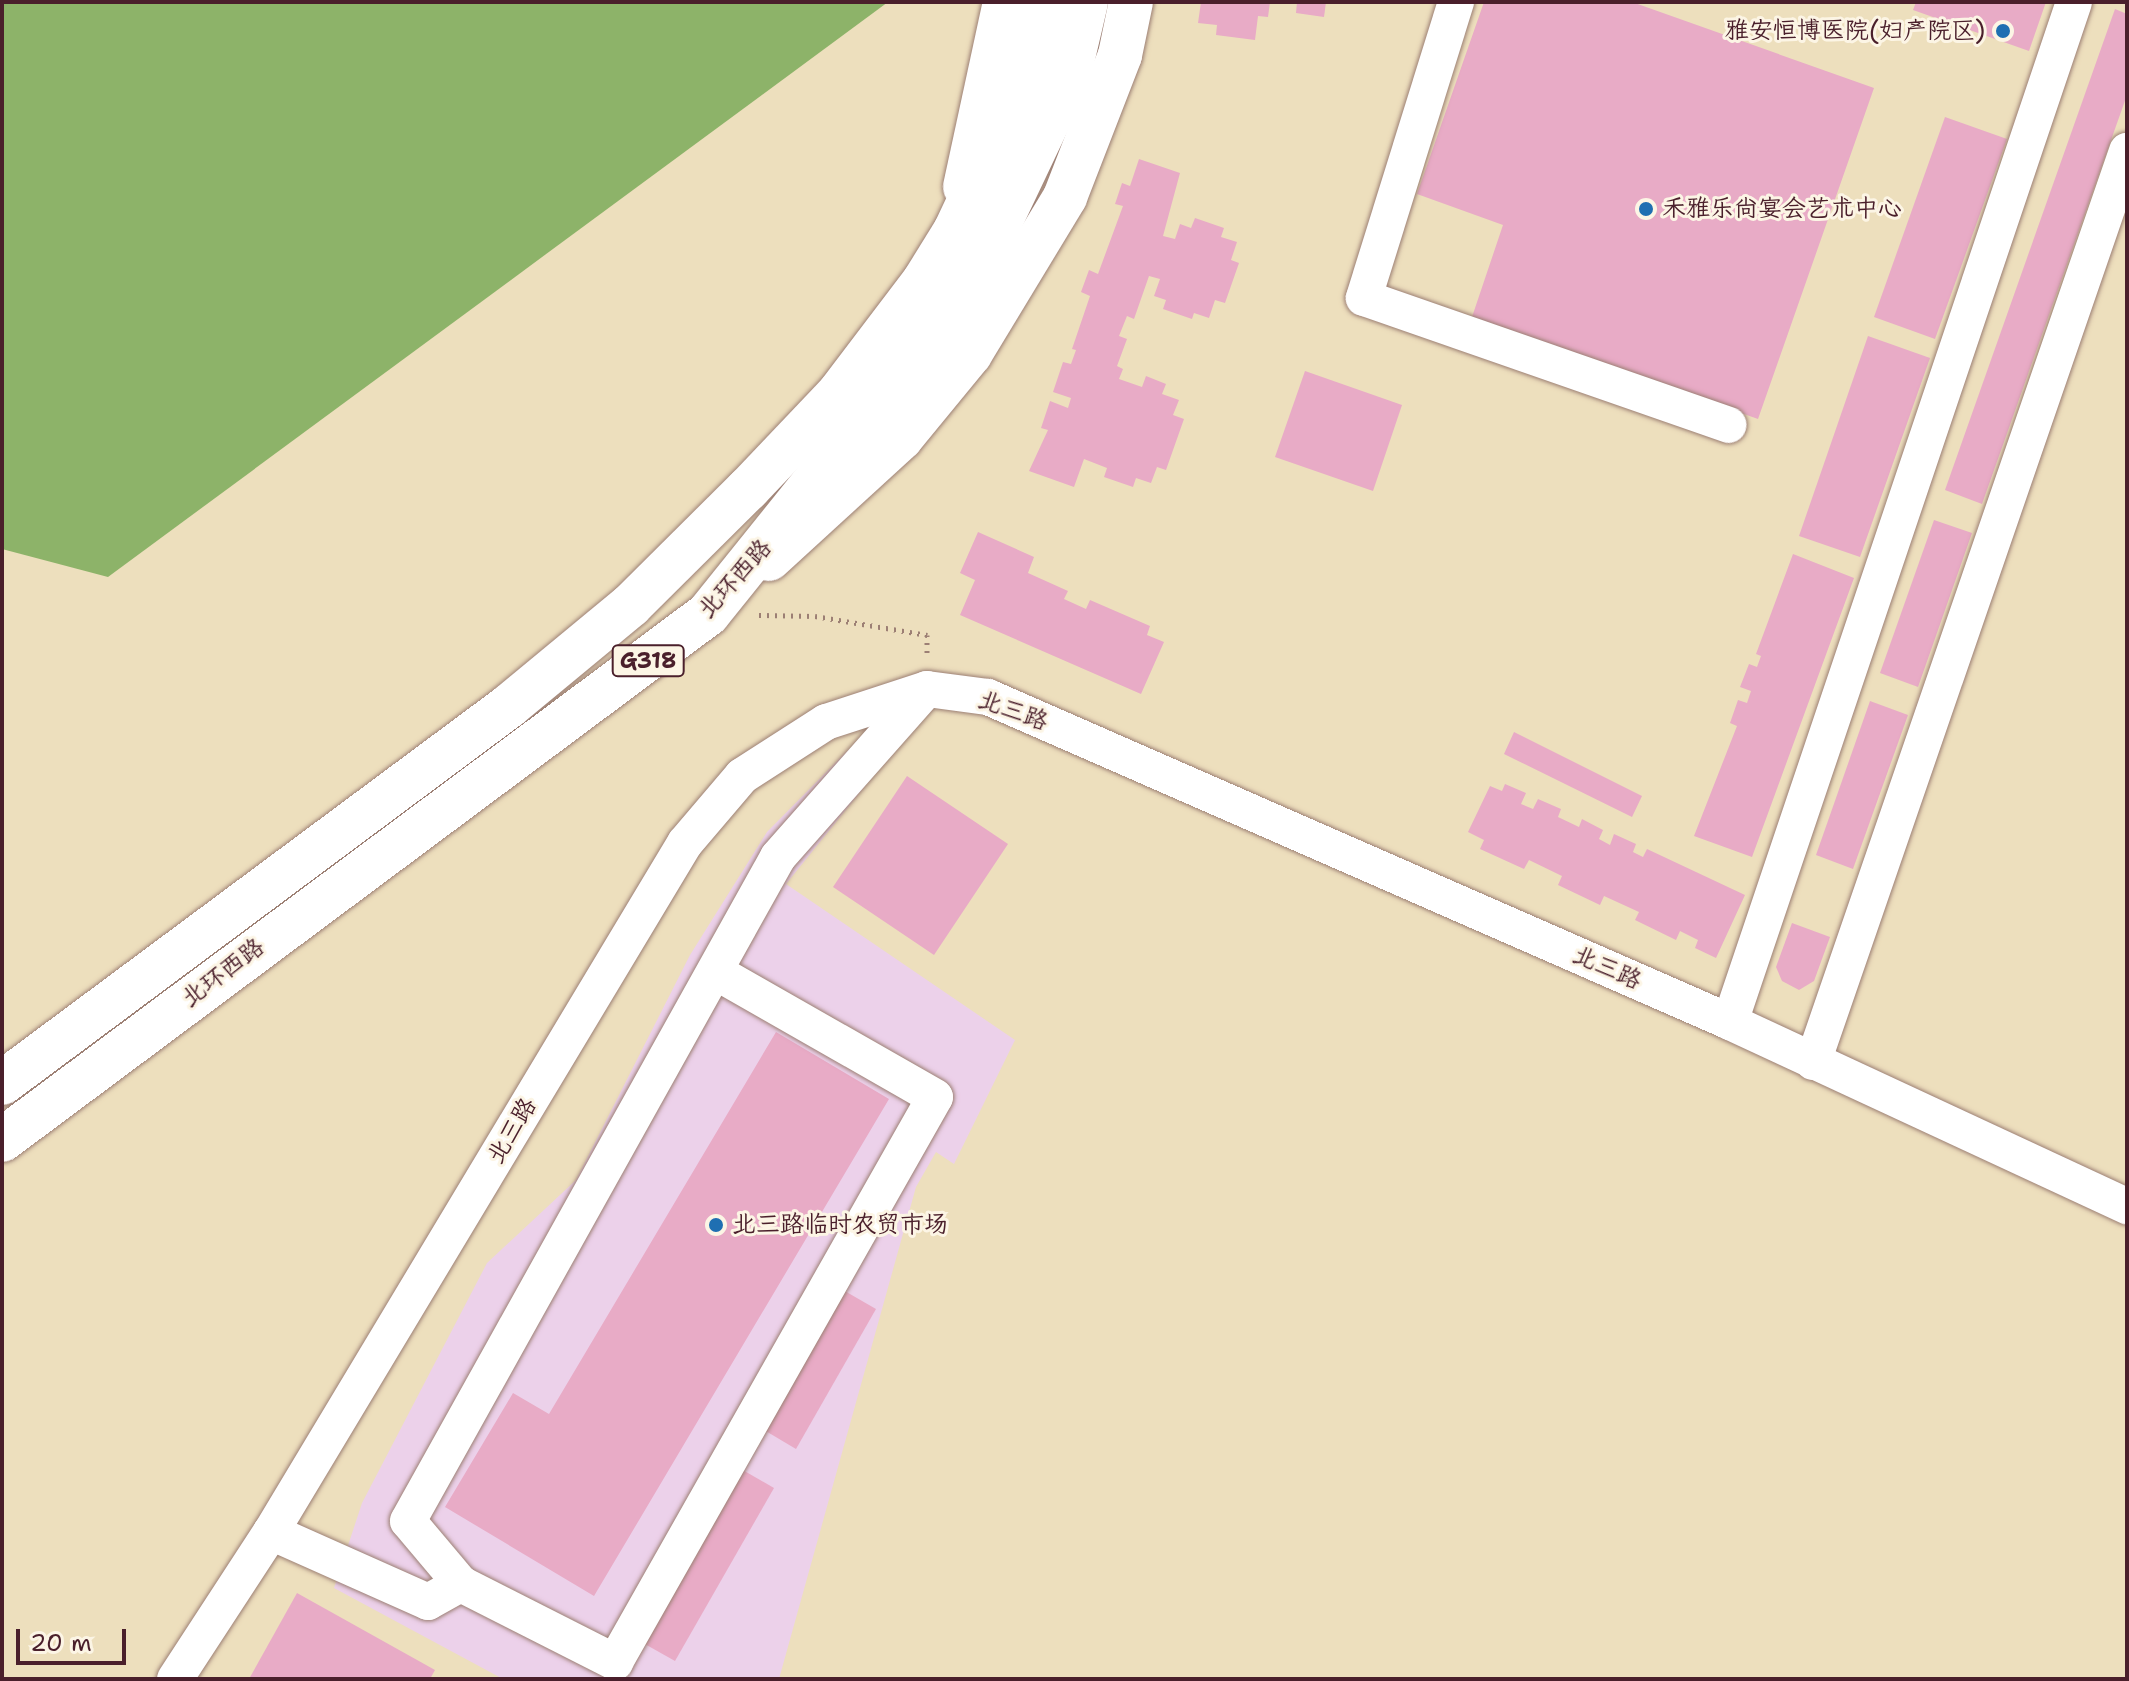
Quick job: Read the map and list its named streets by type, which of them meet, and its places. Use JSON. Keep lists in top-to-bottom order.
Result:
{
  "streets": {
    "main road": ["北环西路", "G318"],
    "street": ["北三路"]
  },
  "places": ["雅安恒博医院(妇产院区)", "禾雅乐尚宴会艺术中心", "北三路临时农贸市场"],
  "scale_bar": "20 m"
}
